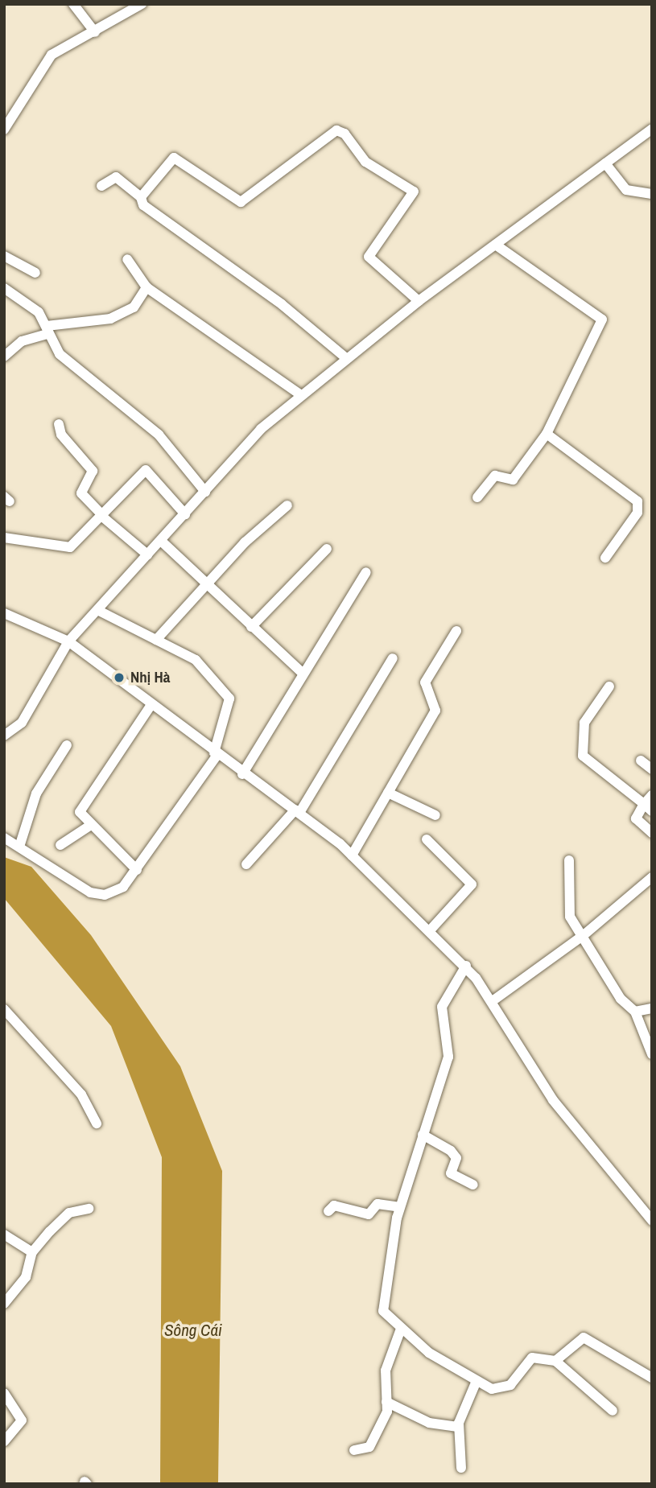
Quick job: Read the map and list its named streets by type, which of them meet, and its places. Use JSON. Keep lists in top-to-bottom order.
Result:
{
  "water": ["Sông Cái"],
  "places": ["Nhị Hà"]
}
